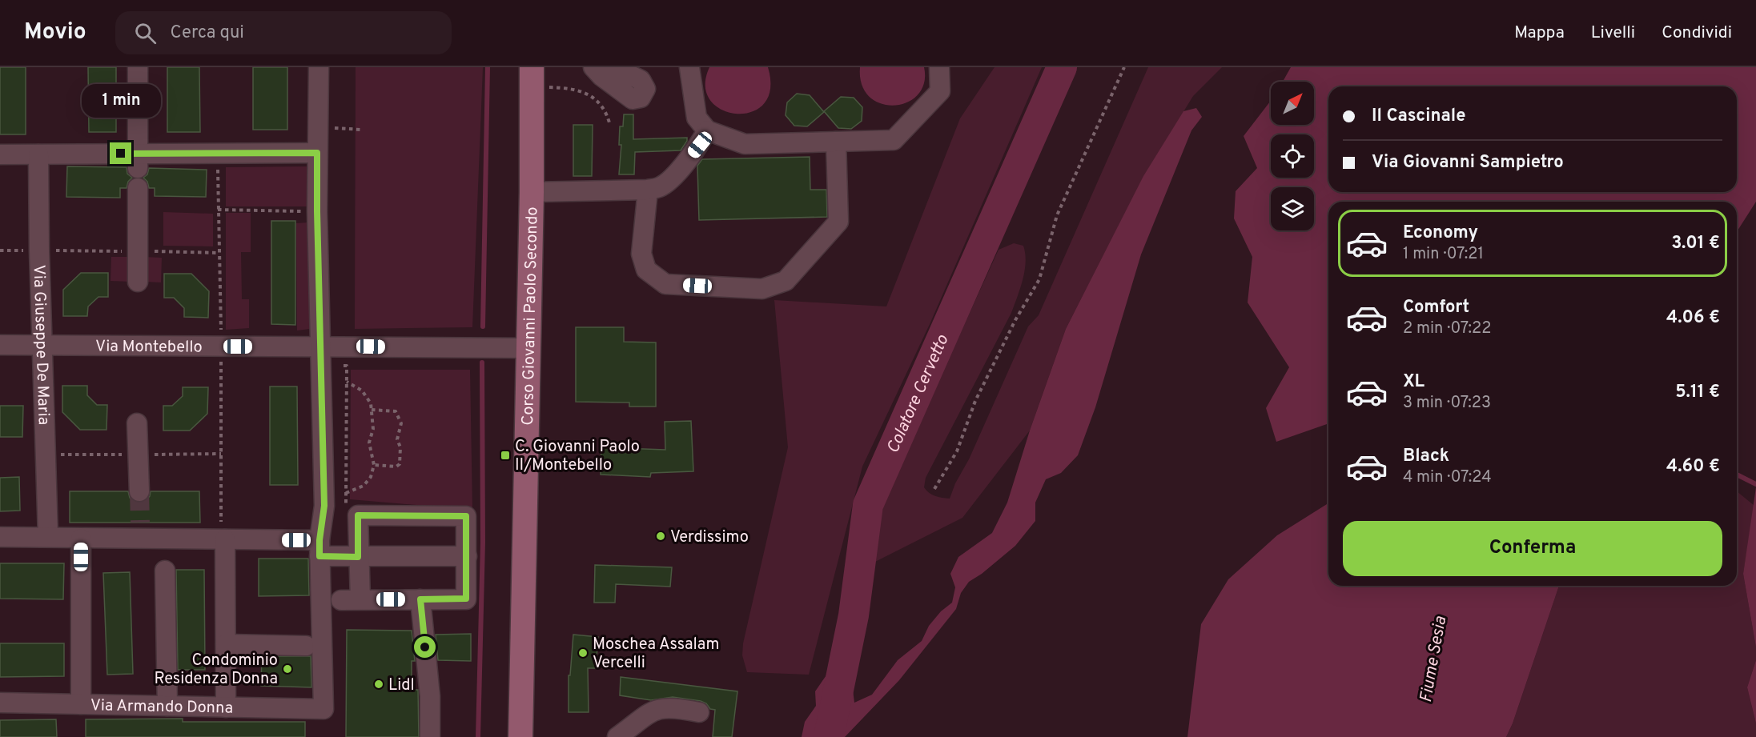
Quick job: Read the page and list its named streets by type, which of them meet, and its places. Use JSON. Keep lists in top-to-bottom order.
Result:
{
  "streets": {
    "main road": ["Corso Giovanni Paolo Secondo"],
    "street": ["Via Giuseppe De Maria", "Via Montebello", "Via Armando Donna"]
  },
  "crossings": [
    ["Corso Giovanni Paolo Secondo", "Via Montebello"],
    ["Via Giuseppe De Maria", "Via Montebello"]
  ],
  "water": ["Colatore Cervetto", "Fiume Sesia"],
  "places": {
    "transit": ["C. Giovanni Paolo II/Montebello"],
    "other": [
      "Verdissimo",
      "Moschea Assalam Vercelli",
      "Condominio Residenza Donna",
      "Lidl"
    ]
  },
  "north": "top right",
  "page": {
    "header": "Movio",
    "search": "Cerca qui",
    "nav": ["Mappa", "Livelli", "Condividi"],
    "bubble": "1 min",
    "banner": ["Il Cascinale", "Via Giovanni Sampietro"],
    "list": [
      {
        "name": "Economy",
        "note": "1 min · 07:21",
        "value": "3.01 €"
      },
      {
        "name": "Comfort",
        "note": "2 min · 07:22",
        "value": "4.06 €"
      },
      {
        "name": "XL",
        "note": "3 min · 07:23",
        "value": "5.11 €"
      },
      {
        "name": "Black",
        "note": "4 min · 07:24",
        "value": "4.60 €"
      }
    ],
    "buttons": "Conferma"
  }
}
